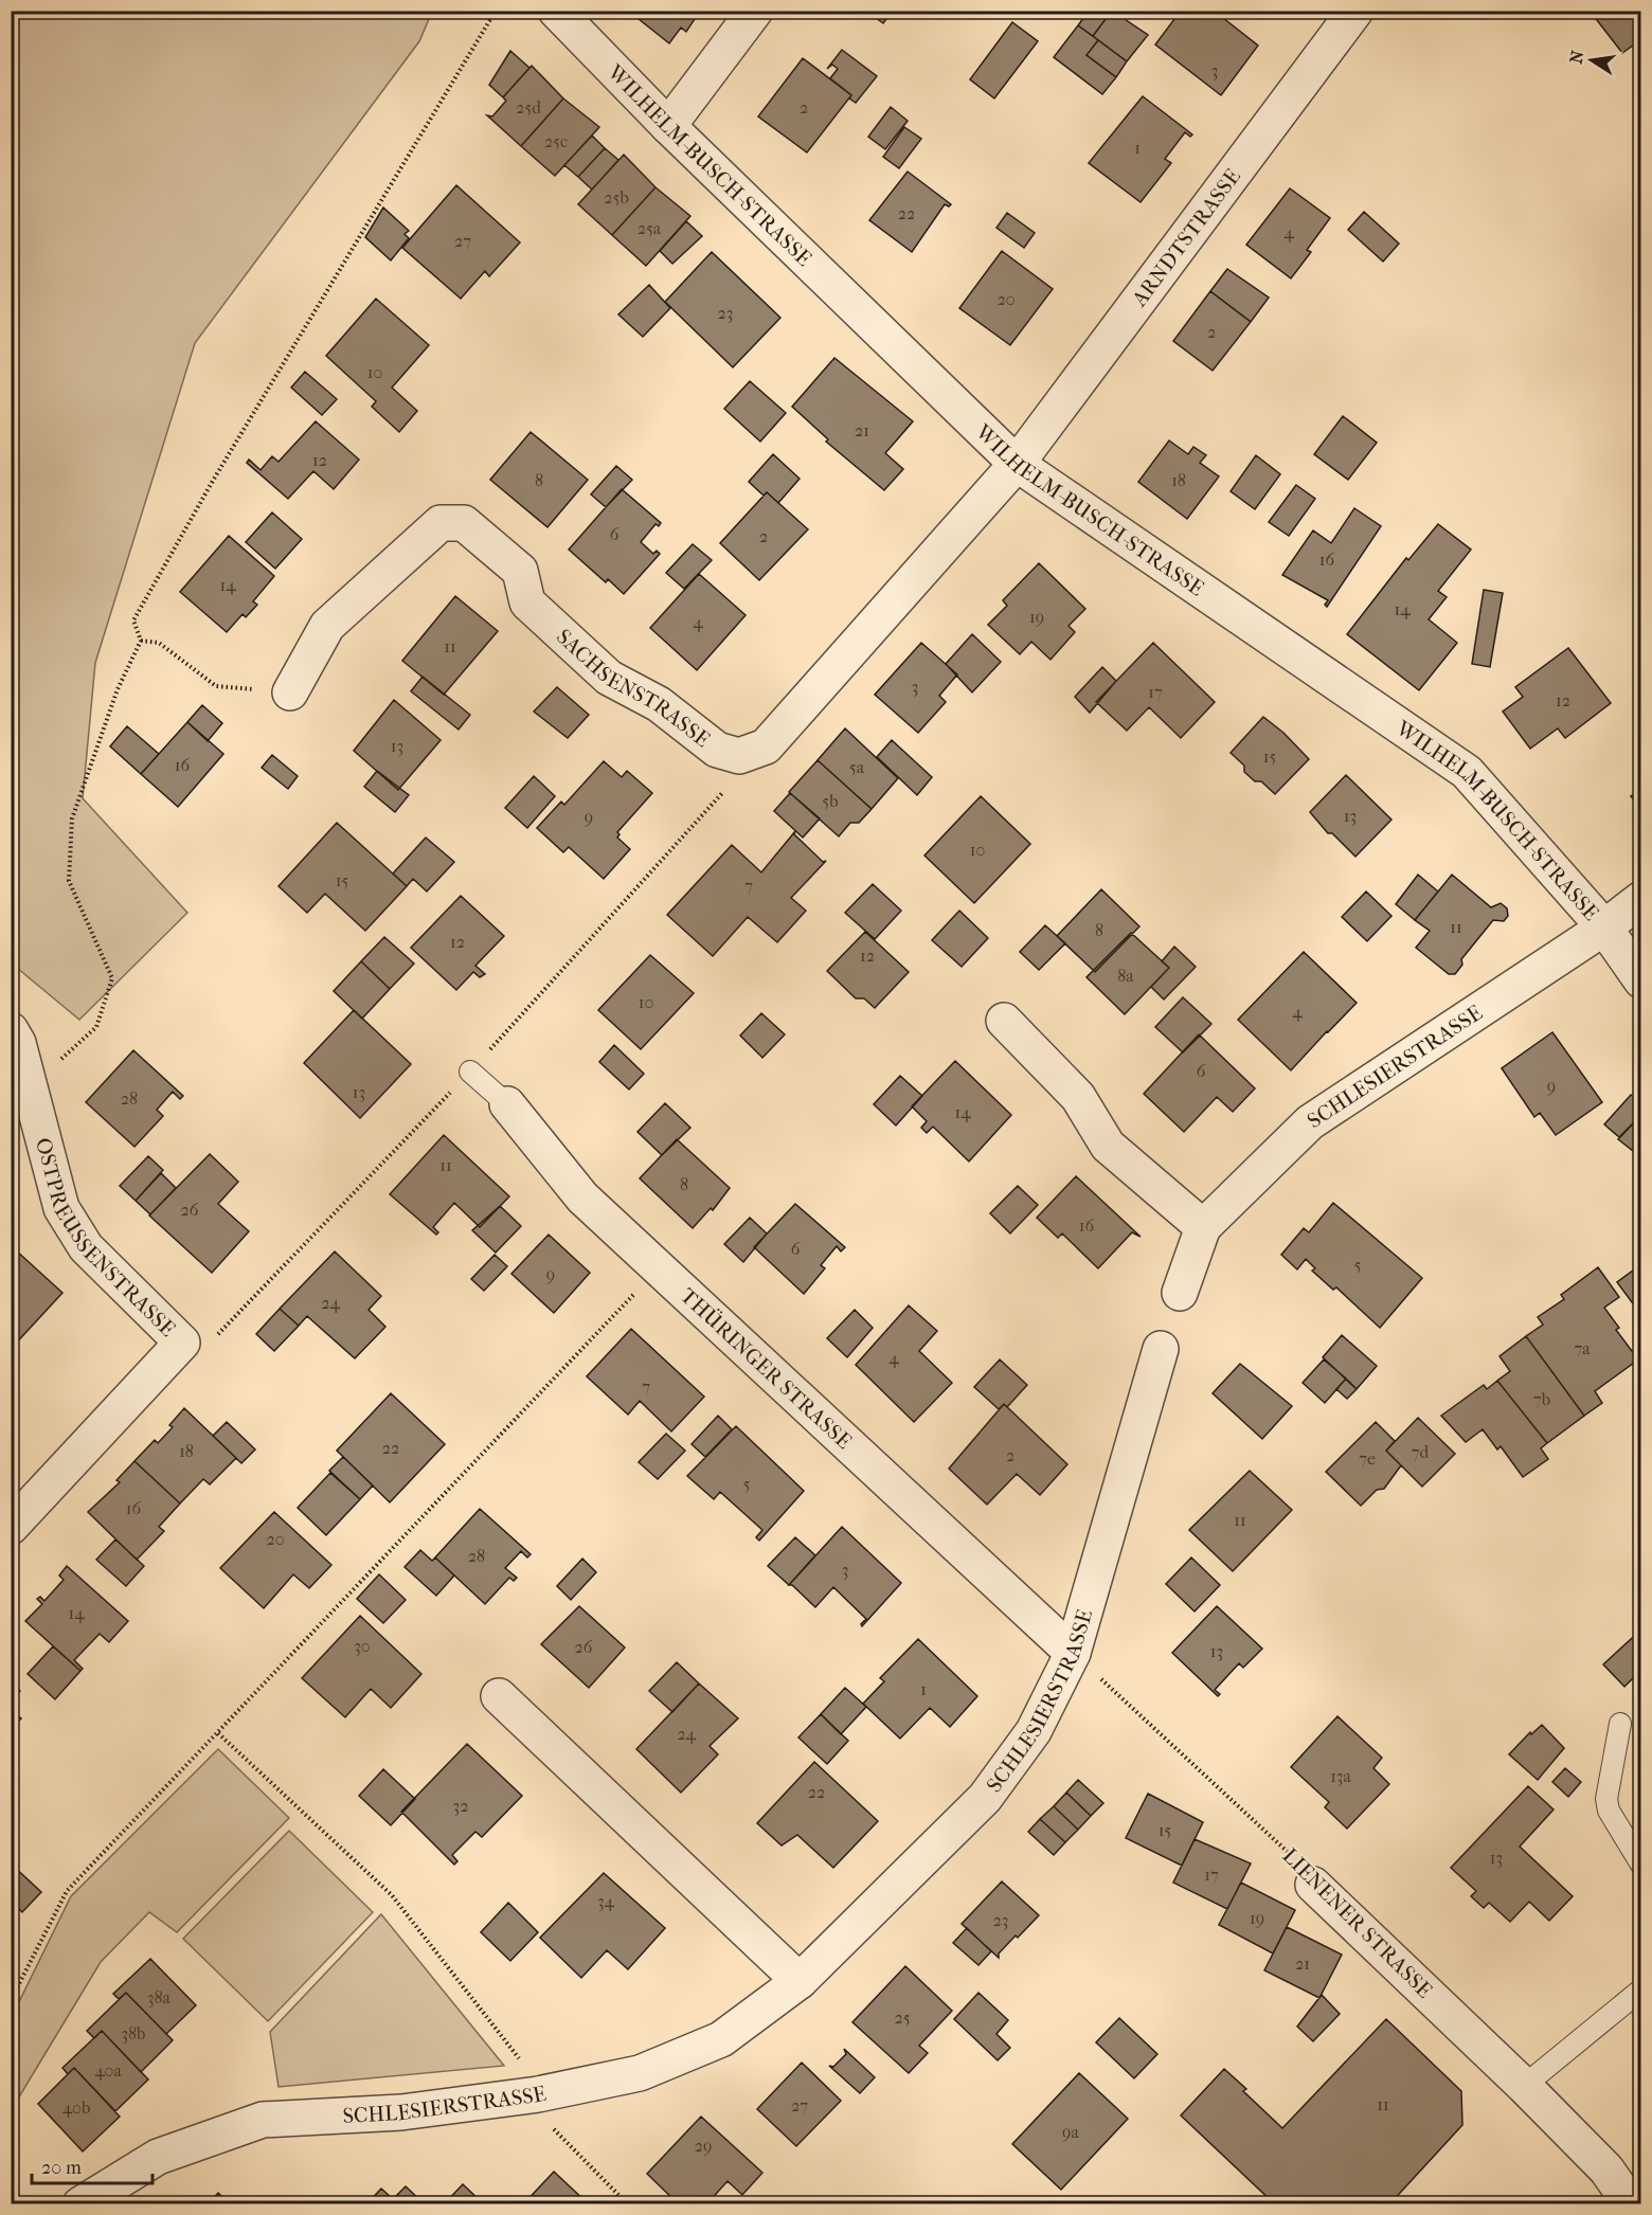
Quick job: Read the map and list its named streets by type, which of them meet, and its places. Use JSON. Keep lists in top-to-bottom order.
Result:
{
  "streets": {
    "street": [
      "WILHELM-BUSCH-STRASSE",
      "ARNDTSTRASSE",
      "SACHSENSTRASSE",
      "SCHLESIERSTRASSE",
      "OSTPREUSSENSTRASSE",
      "THÜRINGER STRASSE",
      "LIENENER STRASSE"
    ]
  },
  "crossings": [
    ["WILHELM-BUSCH-STRASSE", "ARNDTSTRASSE"],
    ["WILHELM-BUSCH-STRASSE", "SCHLESIERSTRASSE"],
    ["SCHLESIERSTRASSE", "THÜRINGER STRASSE"],
    ["SCHLESIERSTRASSE", "LIENENER STRASSE"],
    ["THÜRINGER STRASSE", "LIENENER STRASSE"]
  ],
  "house_numbers": [
    "3",
    "25d",
    "2",
    "25c",
    "1",
    "25b",
    "22",
    "25a",
    "4",
    "27",
    "20",
    "23",
    "2",
    "10",
    "21",
    "12",
    "8",
    "18",
    "6",
    "2",
    "16",
    "14",
    "14",
    "19",
    "4",
    "11",
    "3",
    "17",
    "12",
    "13",
    "15",
    "16",
    "5a",
    "5b",
    "13",
    "9",
    "10",
    "15",
    "7",
    "11",
    "8",
    "12",
    "12",
    "8a",
    "10",
    "4",
    "6",
    "9",
    "13",
    "28",
    "14",
    "11",
    "8",
    "26",
    "16",
    "6",
    "5",
    "9",
    "24",
    "7a",
    "4",
    "7",
    "7b",
    "22",
    "18",
    "7d",
    "2",
    "7e",
    "5",
    "16",
    "11",
    "20",
    "28",
    "3",
    "14",
    "30",
    "26",
    "13",
    "1",
    "24",
    "13a",
    "22",
    "32",
    "15",
    "13",
    "17",
    "34",
    "19",
    "23",
    "21",
    "38a",
    "25",
    "38b",
    "40a",
    "11",
    "27",
    "40b",
    "9a",
    "29"
  ],
  "scale_bar": "20 m",
  "north": "left"
}
